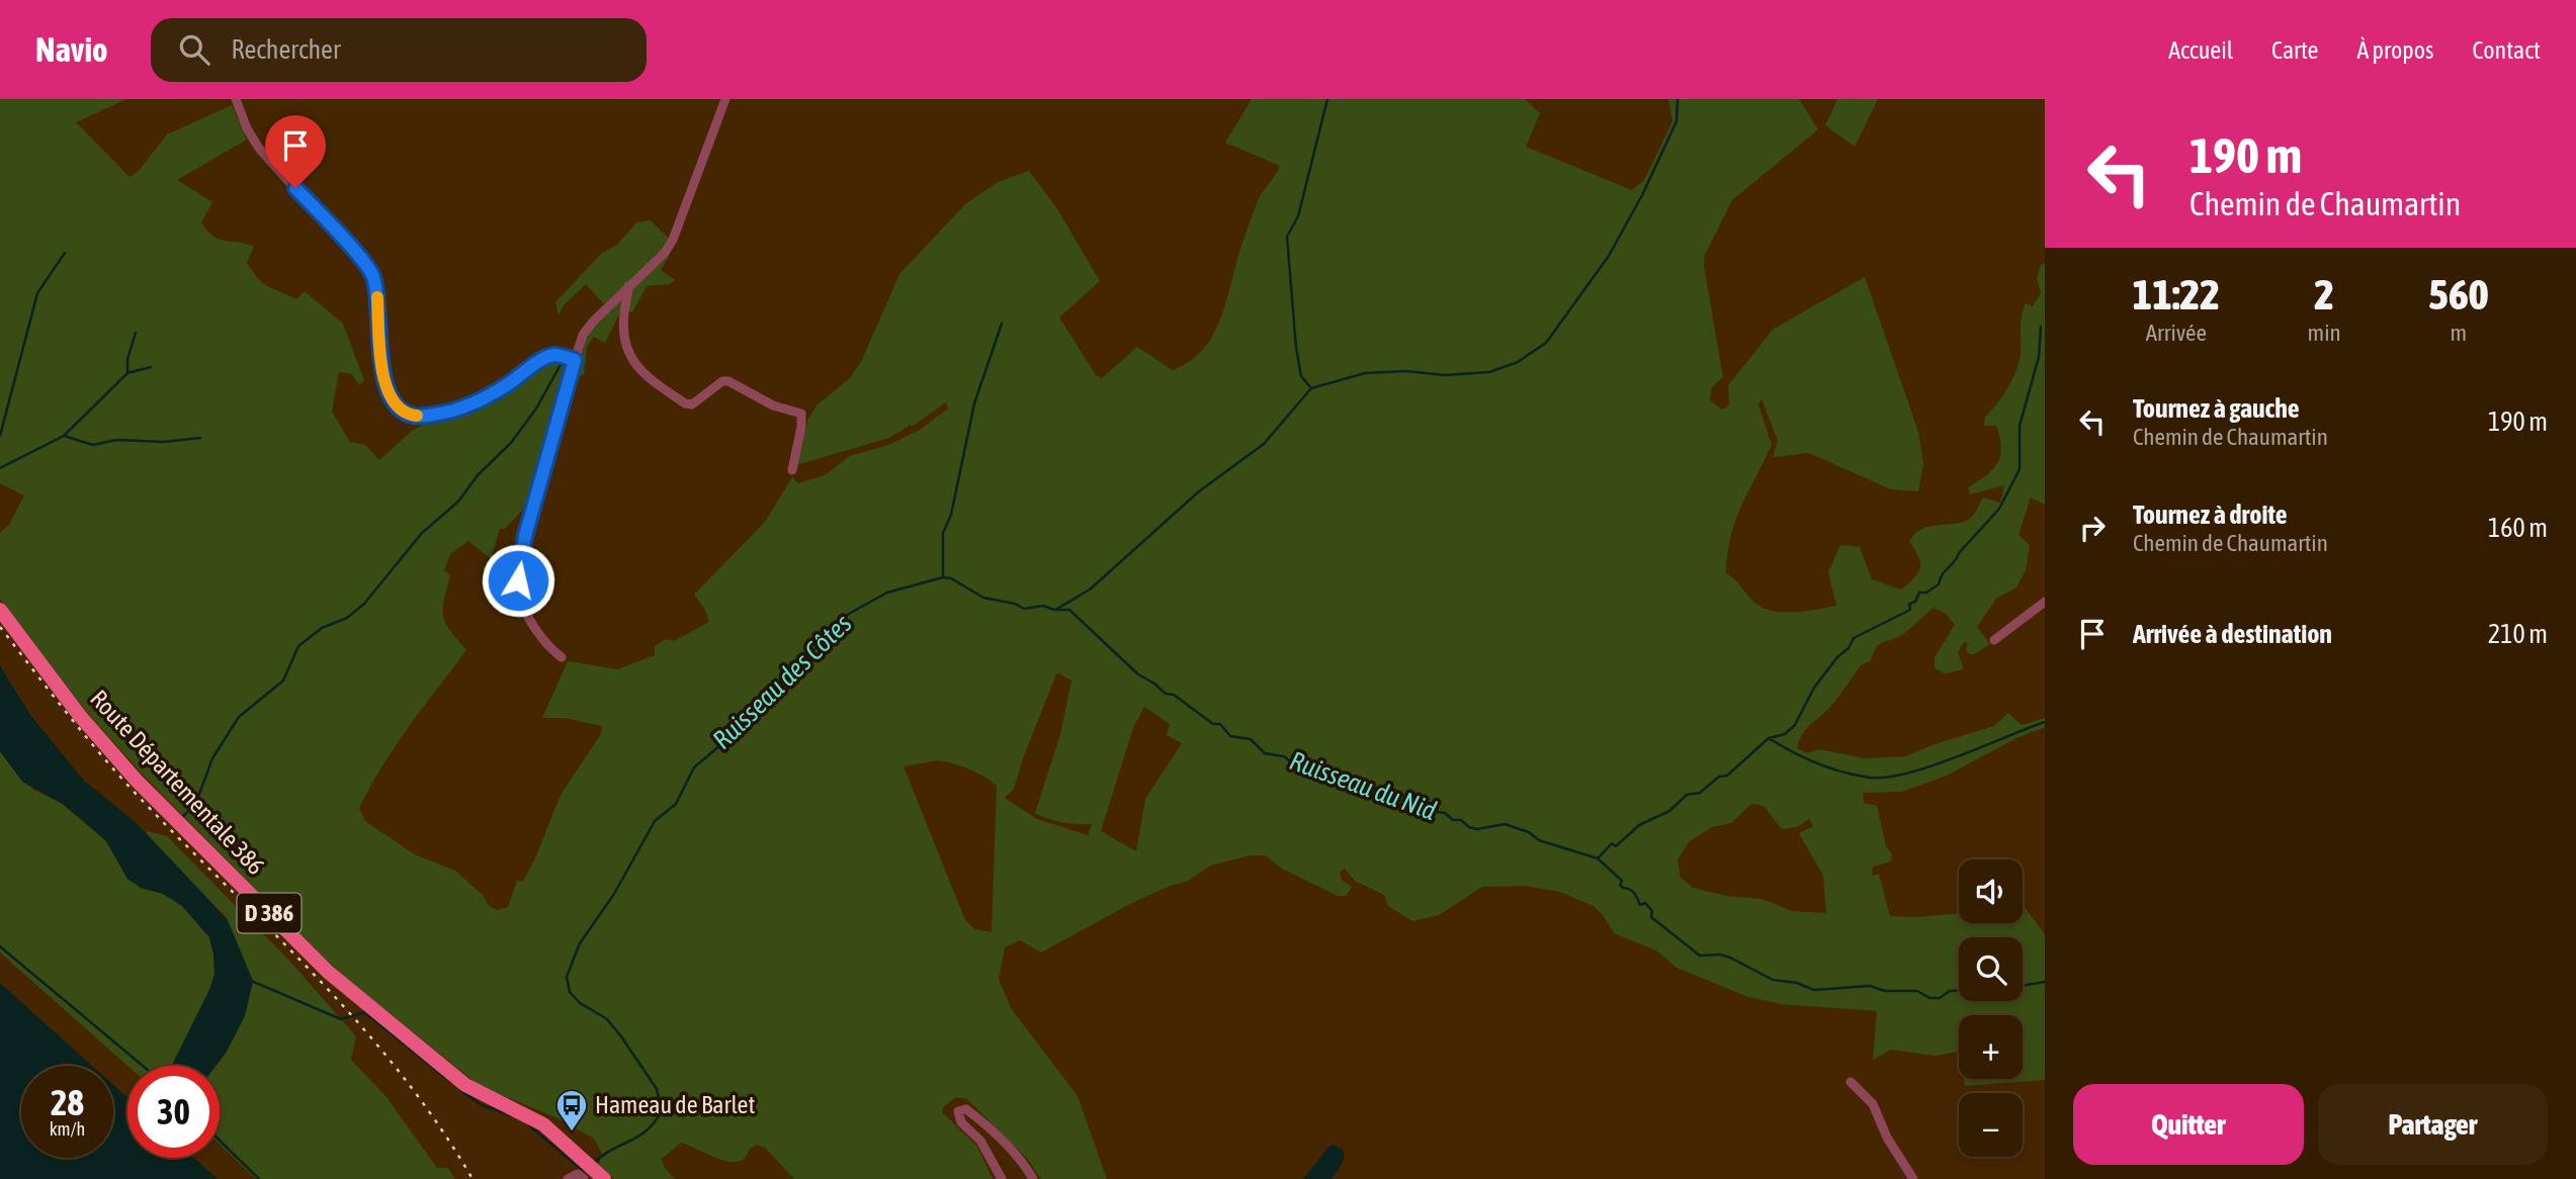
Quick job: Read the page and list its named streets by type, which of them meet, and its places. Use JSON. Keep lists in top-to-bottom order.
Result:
{
  "streets": {
    "main road": ["Route Départementale 386", "D 386"]
  },
  "water": ["Ruisseau des Côtes", "Ruisseau du Nid"],
  "places": {
    "bus stop": ["Hameau de Barlet"]
  },
  "page": {
    "header": "Navio",
    "search": "Rechercher",
    "nav": [
      "Accueil",
      "Carte",
      "À propos",
      "Contact"
    ],
    "turn": ["190 m", "Chemin de Chaumartin"],
    "eta": [
      "11:22",
      "Arrivée",
      "2",
      "min",
      "560",
      "m"
    ],
    "list": [
      {
        "name": "Tournez à gauche",
        "note": "Chemin de Chaumartin",
        "value": "190 m"
      },
      {
        "name": "Tournez à droite",
        "note": "Chemin de Chaumartin",
        "value": "160 m"
      },
      {
        "name": "Arrivée à destination",
        "value": "210 m"
      }
    ],
    "map_buttons": ["+", "−"],
    "speed": "28 km/h",
    "limit": "30",
    "buttons": ["Quitter", "Partager"]
  }
}
